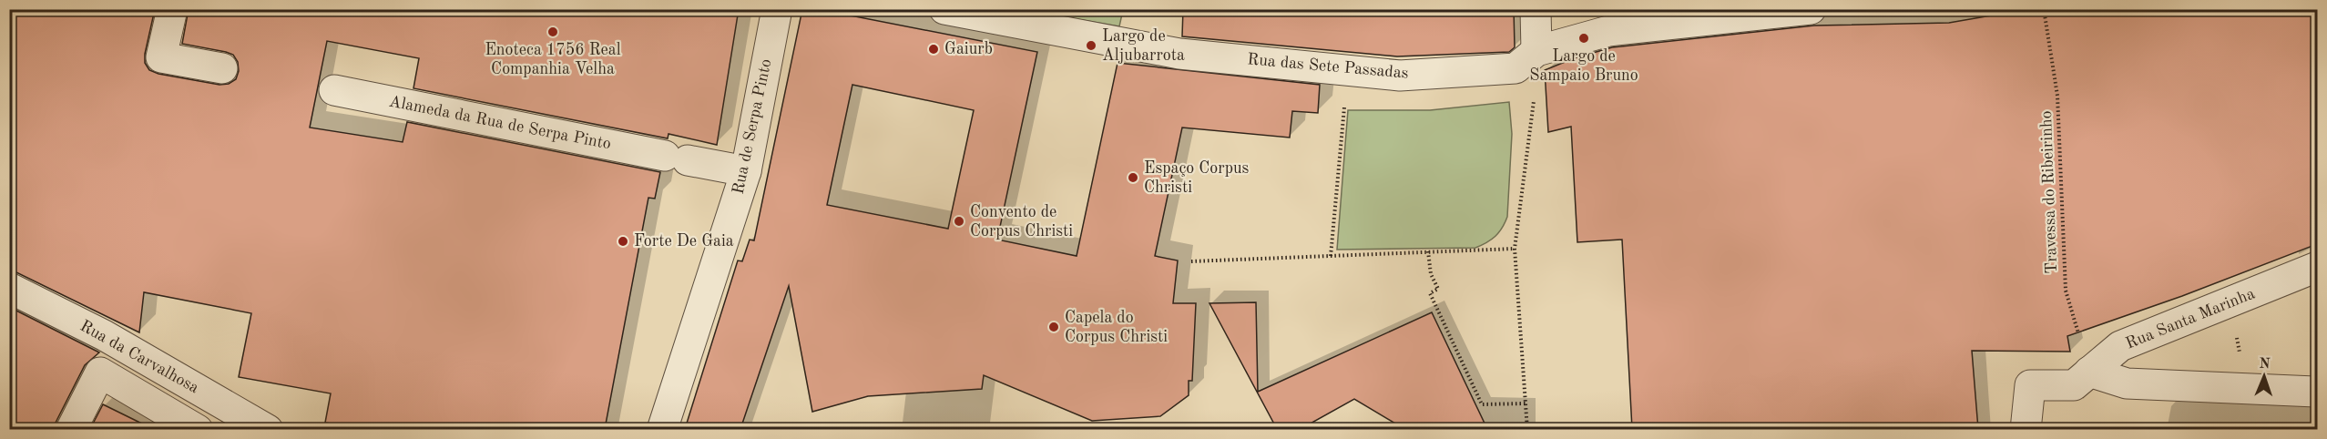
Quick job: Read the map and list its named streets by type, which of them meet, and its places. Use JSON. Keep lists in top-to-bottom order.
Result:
{
  "streets": {
    "street": [
      "Rua das Sete Passadas",
      "Alameda da Rua de Serpa Pinto",
      "Rua de Serpa Pinto",
      "Rua Santa Marinha",
      "Rua da Carvalhosa"
    ],
    "path": ["Travessa do Ribeirinho"]
  },
  "crossings": [
    ["Alameda da Rua de Serpa Pinto", "Rua de Serpa Pinto"],
    ["Travessa do Ribeirinho", "Rua Santa Marinha"]
  ],
  "places": [
    "Enoteca 1756 Real Companhia Velha",
    "Largo de Sampaio Bruno",
    "Largo de Aljubarrota",
    "Gaiurb",
    "Espaço Corpus Christi",
    "Convento de Corpus Christi",
    "Forte De Gaia",
    "Capela do Corpus Christi"
  ],
  "north": "top"
}
